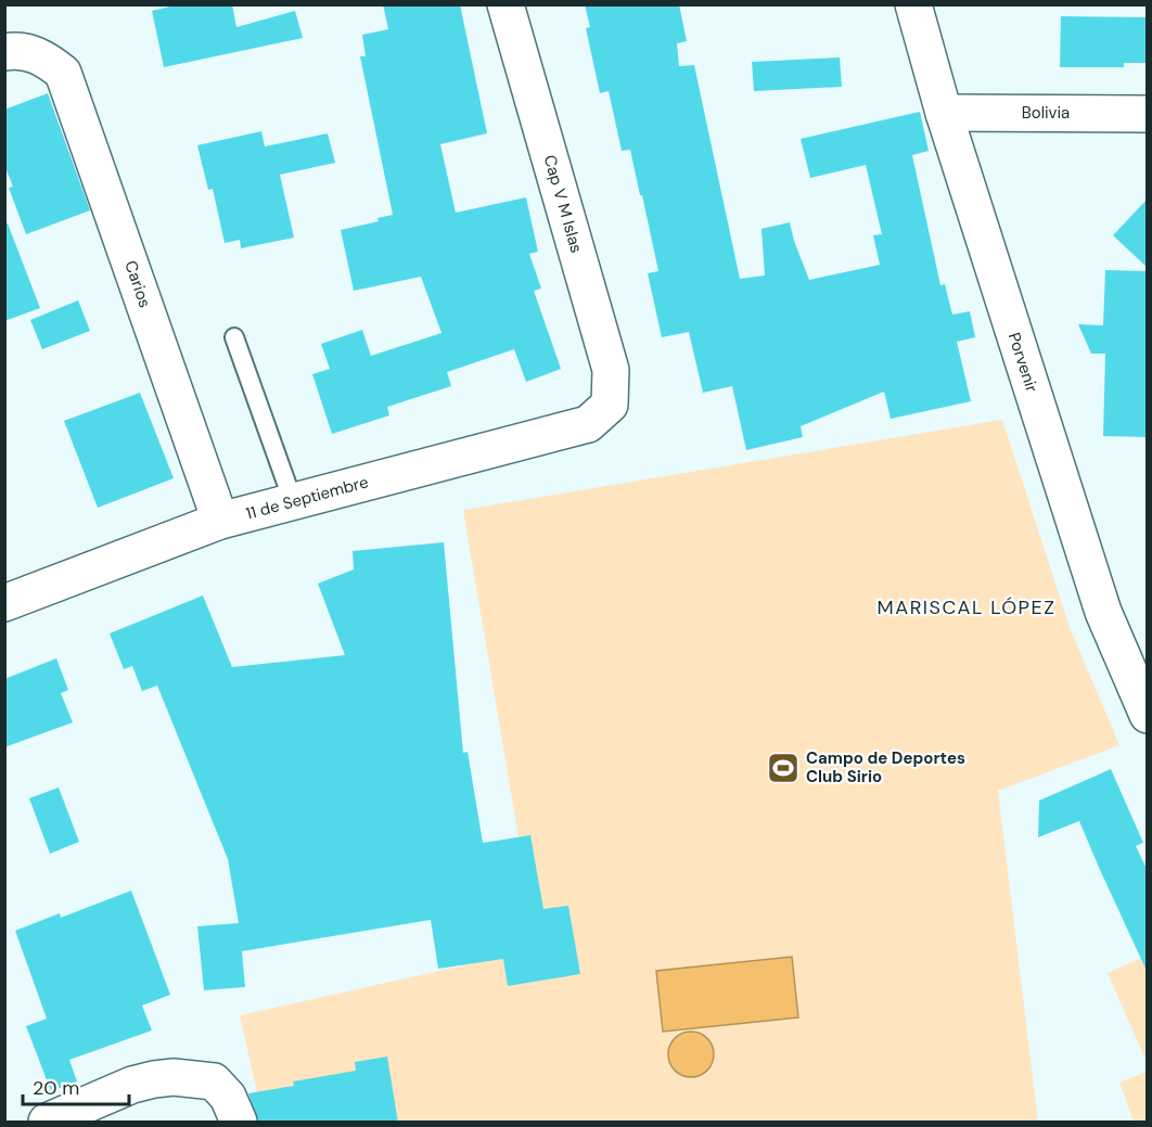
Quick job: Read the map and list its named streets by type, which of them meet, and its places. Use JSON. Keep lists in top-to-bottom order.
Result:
{
  "streets": {
    "street": [
      "Bolivia",
      "Cap V M Islas",
      "Carios",
      "Porvenir",
      "11 de Septiembre"
    ]
  },
  "crossings": [
    ["Bolivia", "Porvenir"],
    ["Cap V M Islas", "11 de Septiembre"],
    ["Carios", "11 de Septiembre"]
  ],
  "districts": ["MARISCAL LÓPEZ"],
  "places": {
    "sports": ["Campo de Deportes Club Sirio"]
  },
  "scale_bar": "20 m"
}
